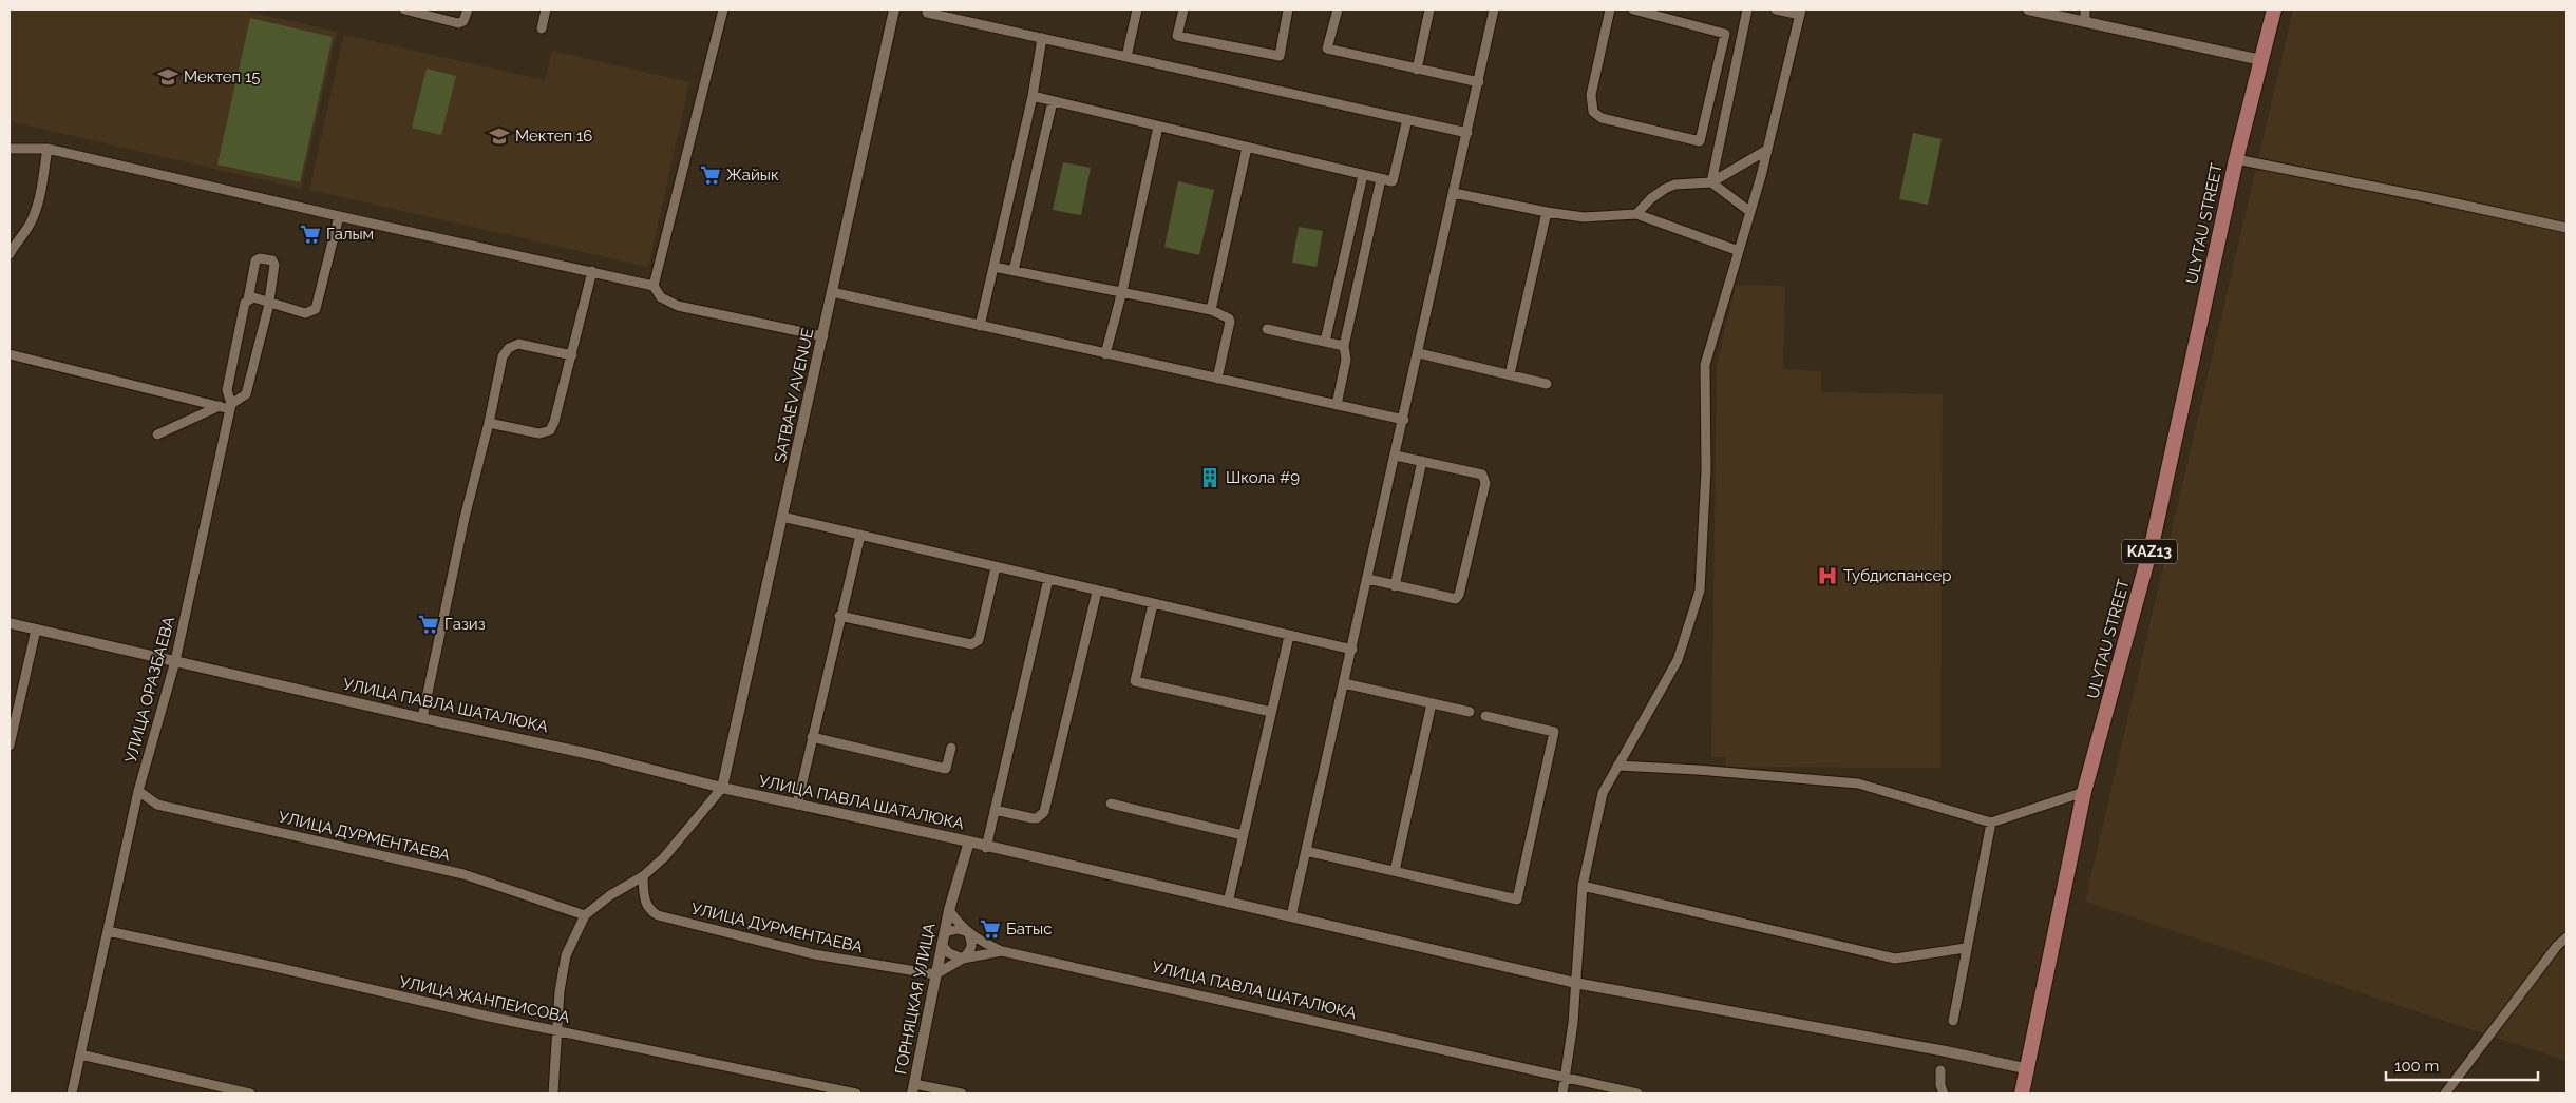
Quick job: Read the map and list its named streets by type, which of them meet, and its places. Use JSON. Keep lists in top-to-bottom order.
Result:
{
  "streets": {
    "main road": ["ULYTAU STREET", "KAZ13"],
    "street": [
      "SATBAEV AVENUE",
      "УЛИЦА ОРАЗБАЕВА",
      "УЛИЦА ПАВЛА ШАТАЛЮКА",
      "УЛИЦА ДУРМЕНТАЕВА",
      "ГОРНЯЦКАЯ УЛИЦА",
      "УЛИЦА ЖАНПЕИСОВА"
    ]
  },
  "crossings": [
    ["SATBAEV AVENUE", "УЛИЦА ПАВЛА ШАТАЛЮКА"],
    ["УЛИЦА ОРАЗБАЕВА", "УЛИЦА ПАВЛА ШАТАЛЮКА"],
    ["УЛИЦА ОРАЗБАЕВА", "УЛИЦА ДУРМЕНТАЕВА"],
    ["УЛИЦА ОРАЗБАЕВА", "УЛИЦА ЖАНПЕИСОВА"],
    ["УЛИЦА ПАВЛА ШАТАЛЮКА", "ГОРНЯЦКАЯ УЛИЦА"],
    ["УЛИЦА ДУРМЕНТАЕВА", "ГОРНЯЦКАЯ УЛИЦА"]
  ],
  "places": {
    "school or university": ["Мектеп 15", "Мектеп 16"],
    "supermarket": [
      "Жайык",
      "Галым",
      "Газиз",
      "Батыс"
    ],
    "building": ["Школа #9"],
    "hospital": ["Тубдиспансер"]
  },
  "scale_bar": "100 m"
}
